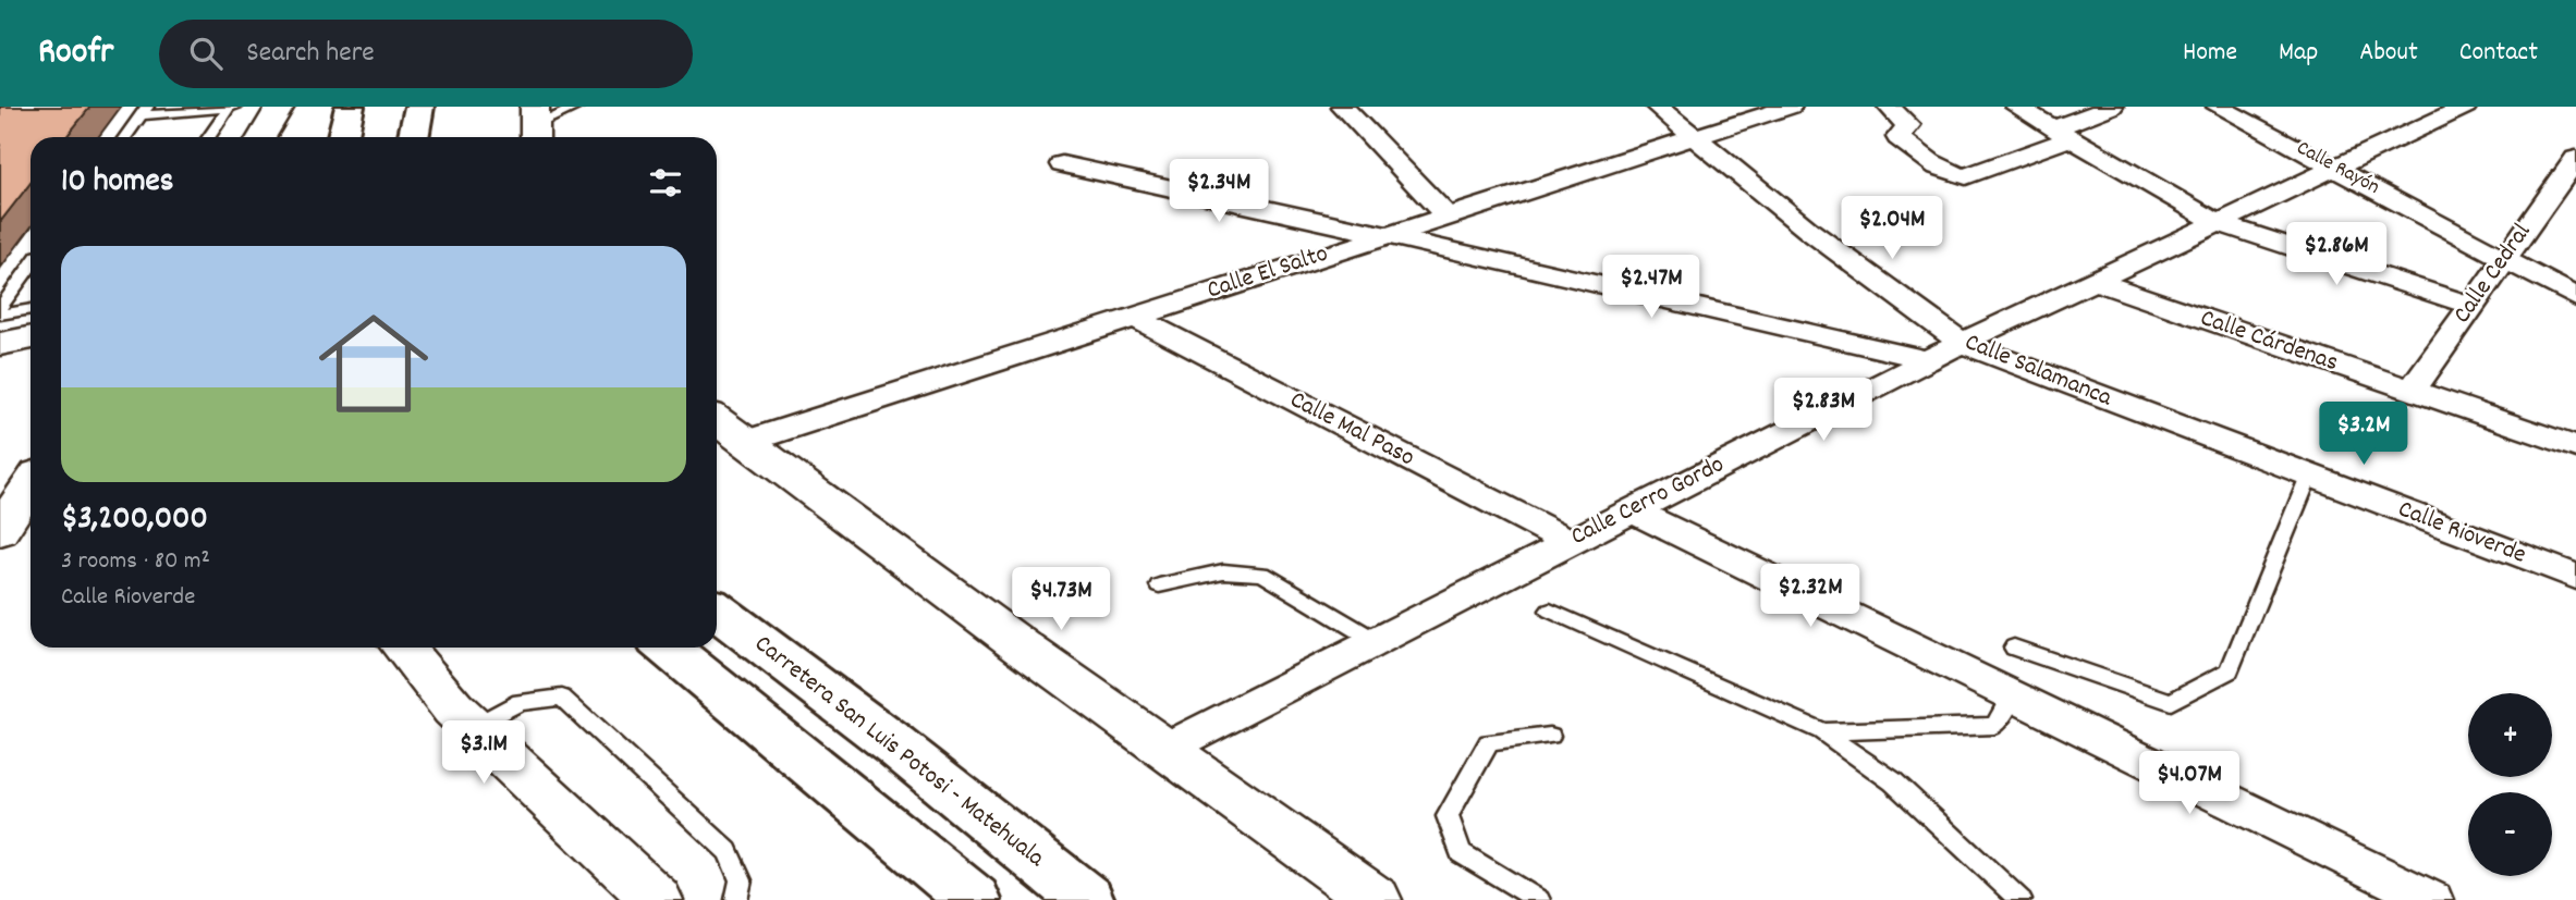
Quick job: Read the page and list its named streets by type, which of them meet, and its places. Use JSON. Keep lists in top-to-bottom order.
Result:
{
  "streets": {
    "highway": ["Carretera San Luis Potosi - Matehuala"],
    "street": [
      "Calle Rayón",
      "Calle El Salto",
      "Calle Cedral",
      "Calle Cárdenas",
      "Calle Salamanca",
      "Calle Mal Paso",
      "Calle Cerro Gordo",
      "Calle Rioverde"
    ]
  },
  "crossings": [
    ["Calle Rayón", "Calle Cedral"],
    ["Calle Rayón", "Calle Cerro Gordo"],
    ["Calle El Salto", "Calle Salamanca"],
    ["Calle El Salto", "Calle Mal Paso"],
    ["Calle Cedral", "Calle Cárdenas"],
    ["Calle Cárdenas", "Calle Cerro Gordo"],
    ["Calle Salamanca", "Calle Cerro Gordo"],
    ["Calle Salamanca", "Calle Rioverde"],
    ["Calle Mal Paso", "Calle Cerro Gordo"]
  ],
  "page": {
    "header": "Roofr",
    "search": "Search here",
    "nav": [
      "Home",
      "Map",
      "About",
      "Contact"
    ],
    "heading": "10 homes",
    "price": [
      "$2.34M",
      "$2.04M",
      "$2.86M",
      "$2.47M",
      "$2.83M",
      "$3.2M",
      "$2.32M",
      "$4.73M",
      "$3.1M",
      "$4.07M"
    ],
    "list": [
      {
        "name": "$3,200,000",
        "note": "3 rooms · 80 m² · Calle Rioverde"
      }
    ],
    "map_buttons": ["+", "−"]
  }
}
